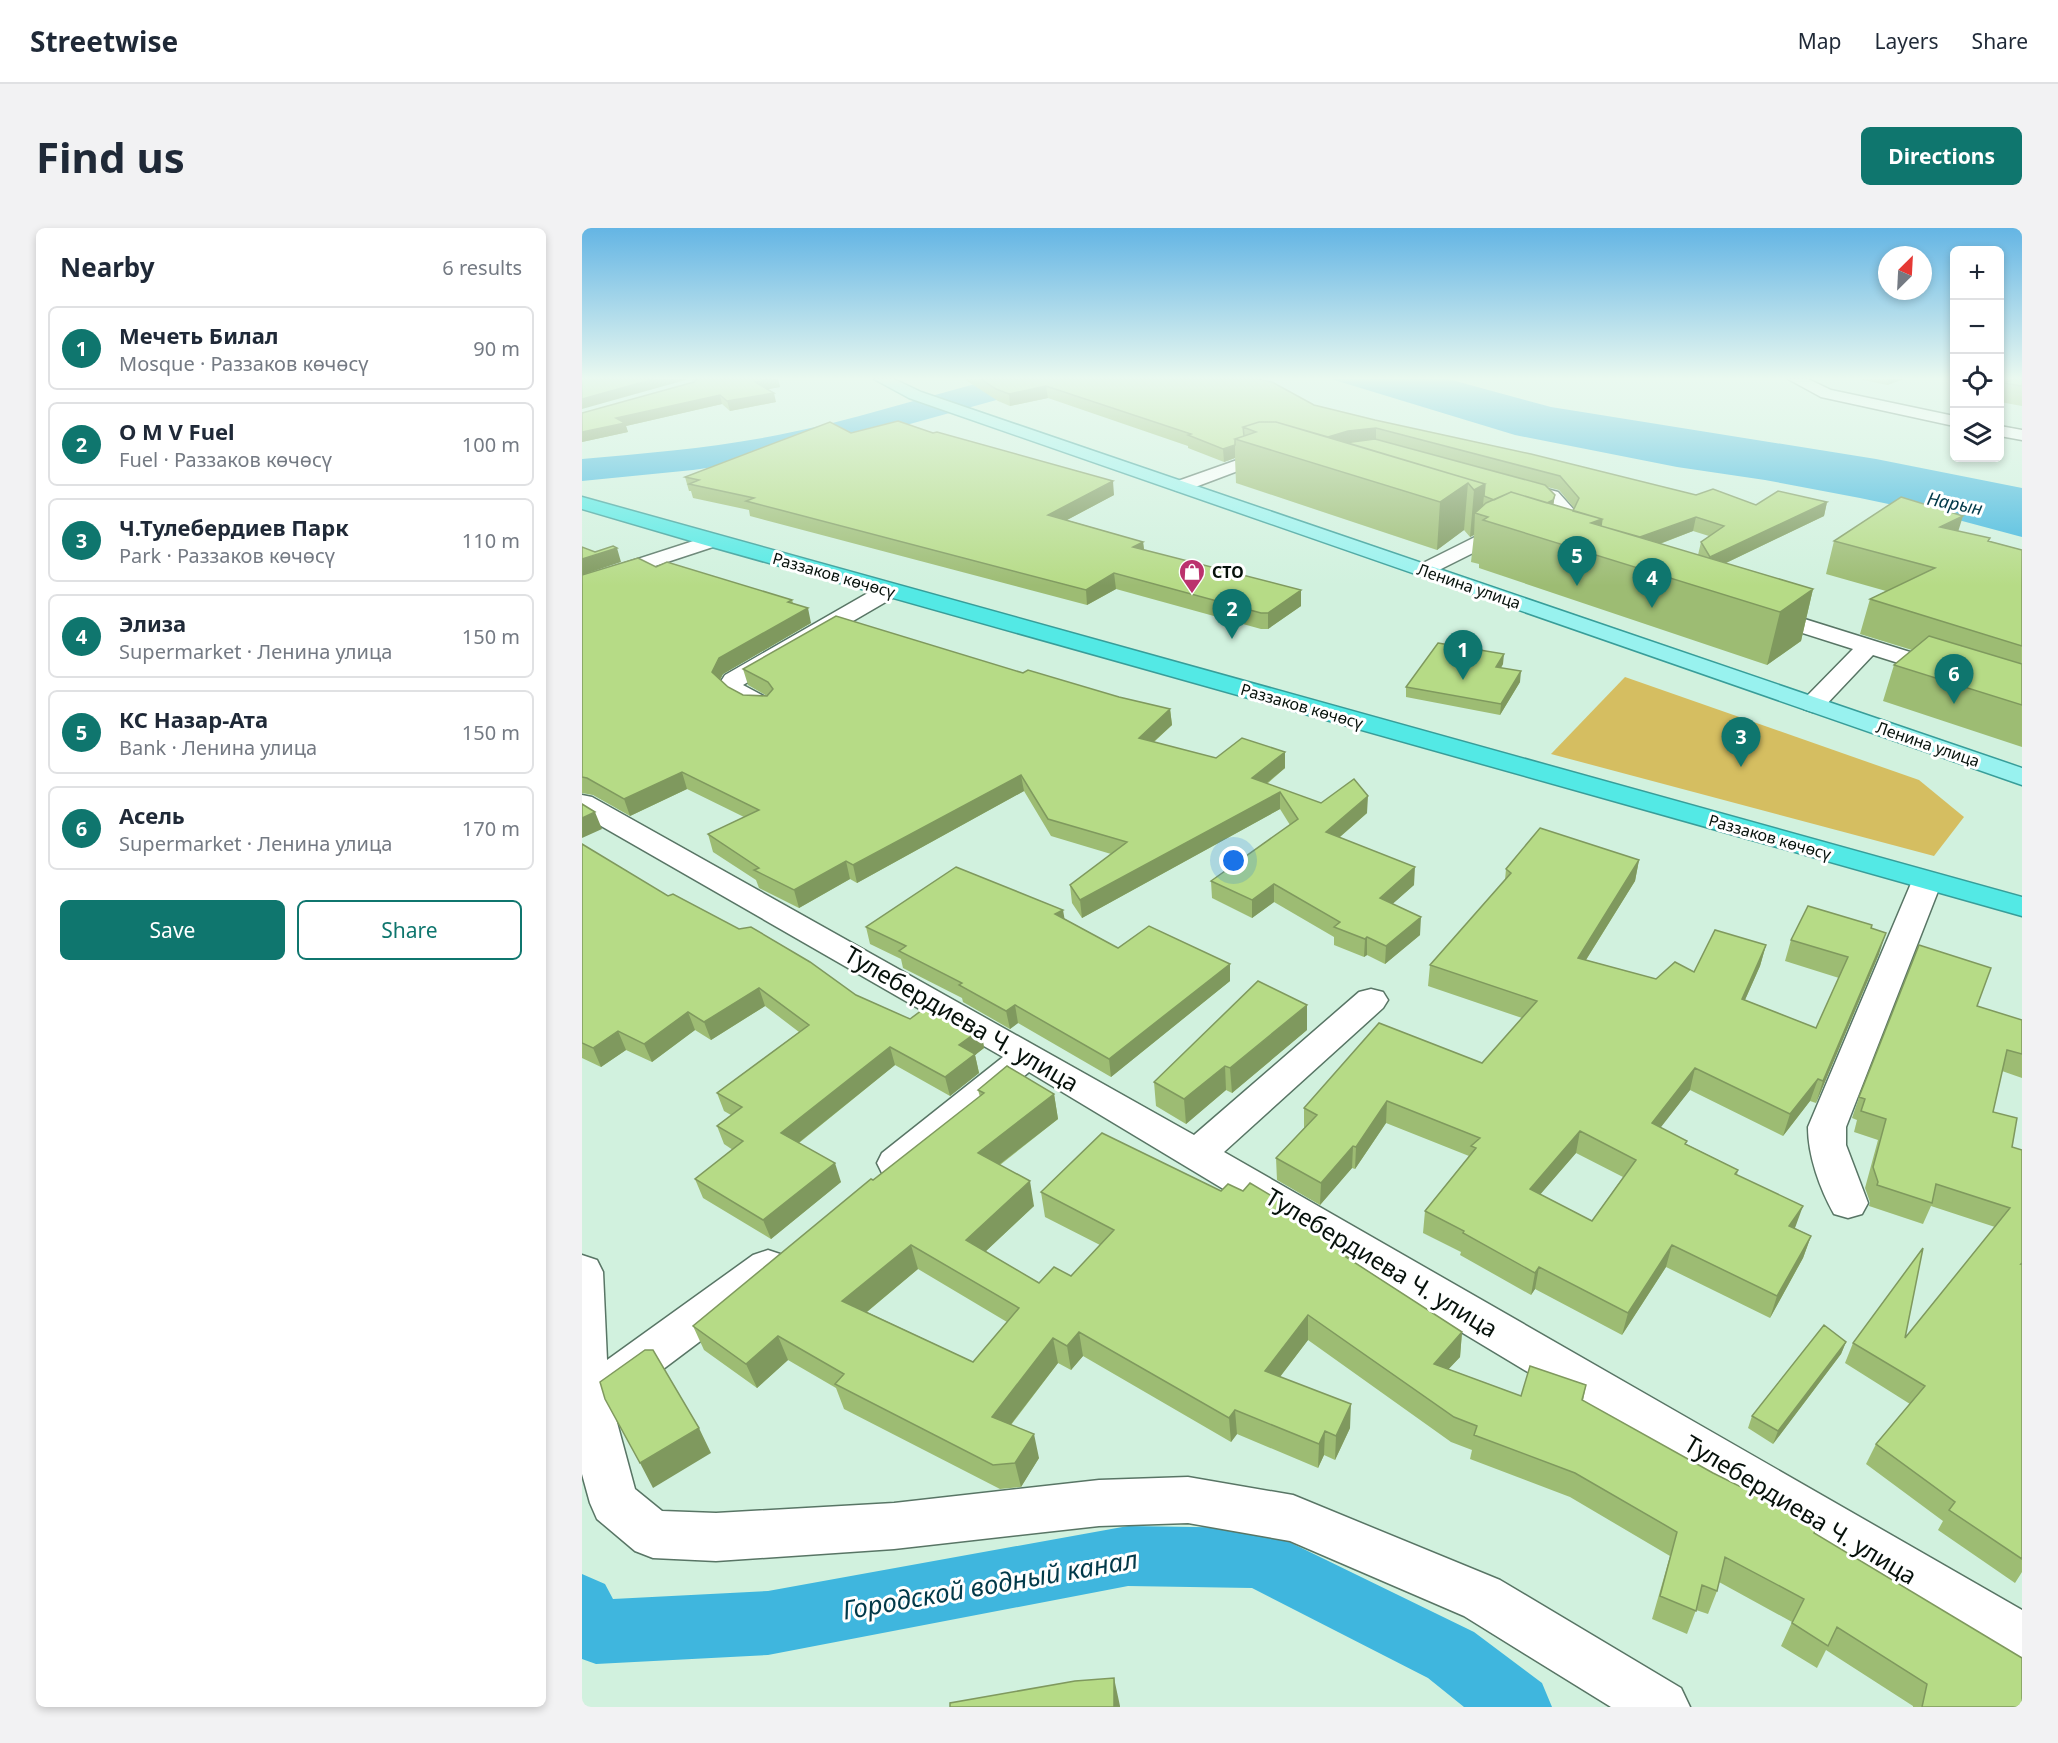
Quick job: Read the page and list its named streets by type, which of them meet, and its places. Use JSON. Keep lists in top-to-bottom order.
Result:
{
  "streets": {
    "highway": ["Раззаков көчөсү"],
    "main road": ["Ленина улица"],
    "street": ["Тулебердиева Ч. улица"]
  },
  "water": ["Нарын", "Городской водный канал"],
  "places": {
    "shop": ["СТО"]
  },
  "north": "top right",
  "page": {
    "header": "Streetwise",
    "nav": ["Map", "Layers", "Share"],
    "buttons": [
      "Directions",
      ["Save", "Share"]
    ],
    "title": "Find us",
    "heading": ["Nearby", "6 results"],
    "map_buttons": ["+", "−"],
    "list": [
      {
        "mark": "1",
        "name": "Мечеть Билал",
        "note": "Mosque · Раззаков көчөсү",
        "value": "90 m"
      },
      {
        "mark": "2",
        "name": "O M V Fuel",
        "note": "Fuel · Раззаков көчөсү",
        "value": "100 m"
      },
      {
        "mark": "3",
        "name": "Ч.Тулебердиев Парк",
        "note": "Park · Раззаков көчөсү",
        "value": "110 m"
      },
      {
        "mark": "4",
        "name": "Элиза",
        "note": "Supermarket · Ленина улица",
        "value": "150 m"
      },
      {
        "mark": "5",
        "name": "КС Назар-Ата",
        "note": "Bank · Ленина улица",
        "value": "150 m"
      },
      {
        "mark": "6",
        "name": "Асель",
        "note": "Supermarket · Ленина улица",
        "value": "170 m"
      }
    ],
    "pins": [
      "5",
      "4",
      "2",
      "1",
      "6",
      "3"
    ]
  }
}
